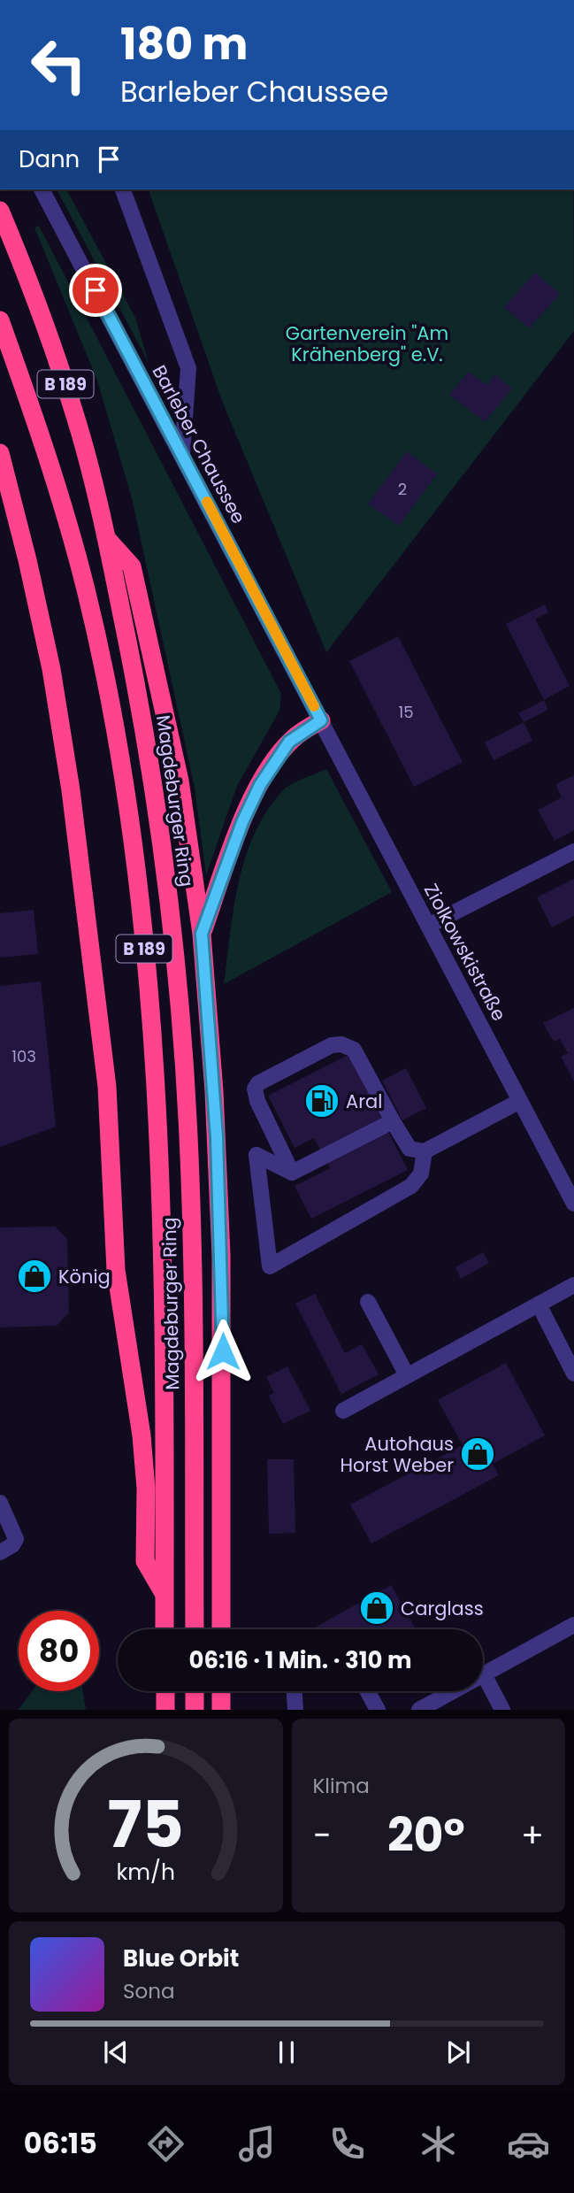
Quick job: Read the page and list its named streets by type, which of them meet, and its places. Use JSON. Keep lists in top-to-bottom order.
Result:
{
  "streets": {
    "highway": ["B 189", "Magdeburger Ring"],
    "street": ["Barleber Chaussee", "Ziolkowskistraße"]
  },
  "crossings": [
    ["Barleber Chaussee", "Ziolkowskistraße"]
  ],
  "parks": ["Gartenverein \"Am Krähenberg\" e.V."],
  "places": {
    "fuel station": ["Aral"],
    "shop": ["König", "Autohaus Horst Weber", "Carglass"]
  },
  "house_numbers": ["2", "15", "103"],
  "page": {
    "turn": ["180 m", "Barleber Chaussee"],
    "then": "Dann",
    "limit": "80",
    "trip": "06:16 · 1 Min. · 310 m",
    "tile": "Klima",
    "heat": ["−", "20°", "+"],
    "song": ["Blue Orbit", "Sona"],
    "tabs": "06:15",
    "gauge": ["75", "km/h"]
  }
}
